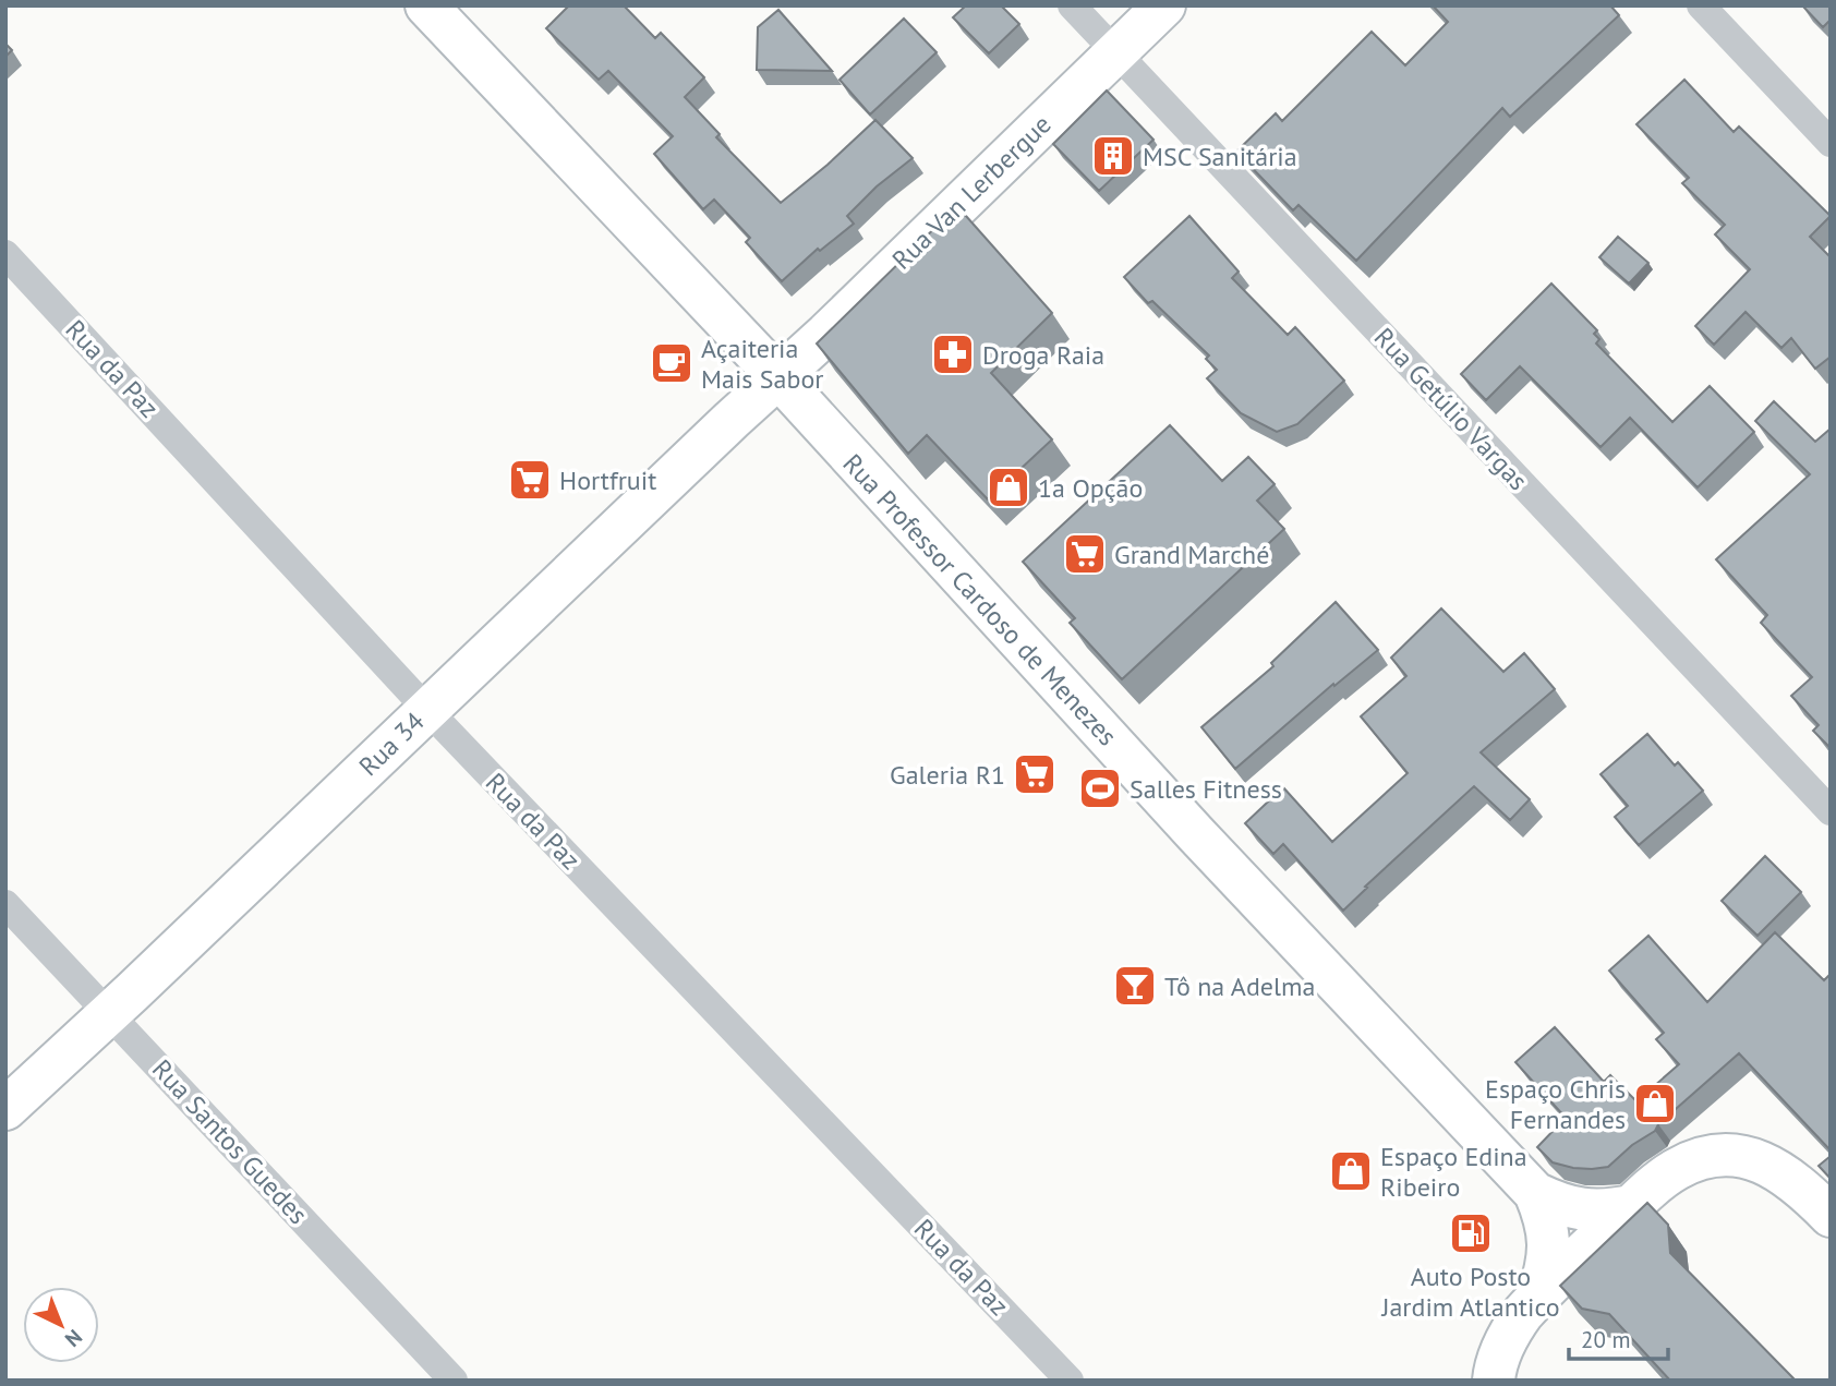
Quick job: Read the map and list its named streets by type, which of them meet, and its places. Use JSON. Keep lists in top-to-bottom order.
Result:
{
  "streets": {
    "street": [
      "Rua Van Lerbergue",
      "Rua da Paz",
      "Rua Getúlio Vargas",
      "Rua Professor Cardoso de Menezes",
      "Rua 34",
      "Rua Santos Guedes"
    ]
  },
  "crossings": [
    ["Rua Van Lerbergue", "Rua Getúlio Vargas"],
    ["Rua Van Lerbergue", "Rua Professor Cardoso de Menezes"],
    ["Rua Van Lerbergue", "Rua 34"],
    ["Rua da Paz", "Rua 34"],
    ["Rua Professor Cardoso de Menezes", "Rua 34"],
    ["Rua 34", "Rua Santos Guedes"]
  ],
  "places": {
    "building": ["MSC Sanitária"],
    "pharmacy": ["Droga Raia"],
    "cafe": ["Açaiteria Mais Sabor"],
    "supermarket": ["Hortfruit", "Grand Marché", "Galeria R1"],
    "shop": ["1a Opção", "Espaço Chris Fernandes", "Espaço Edina Ribeiro"],
    "sports": ["Salles Fitness"],
    "bar": ["Tô na Adelma"],
    "fuel station": ["Auto Posto Jardim Atlantico"]
  },
  "scale_bar": "20 m",
  "north": "bottom right"
}
